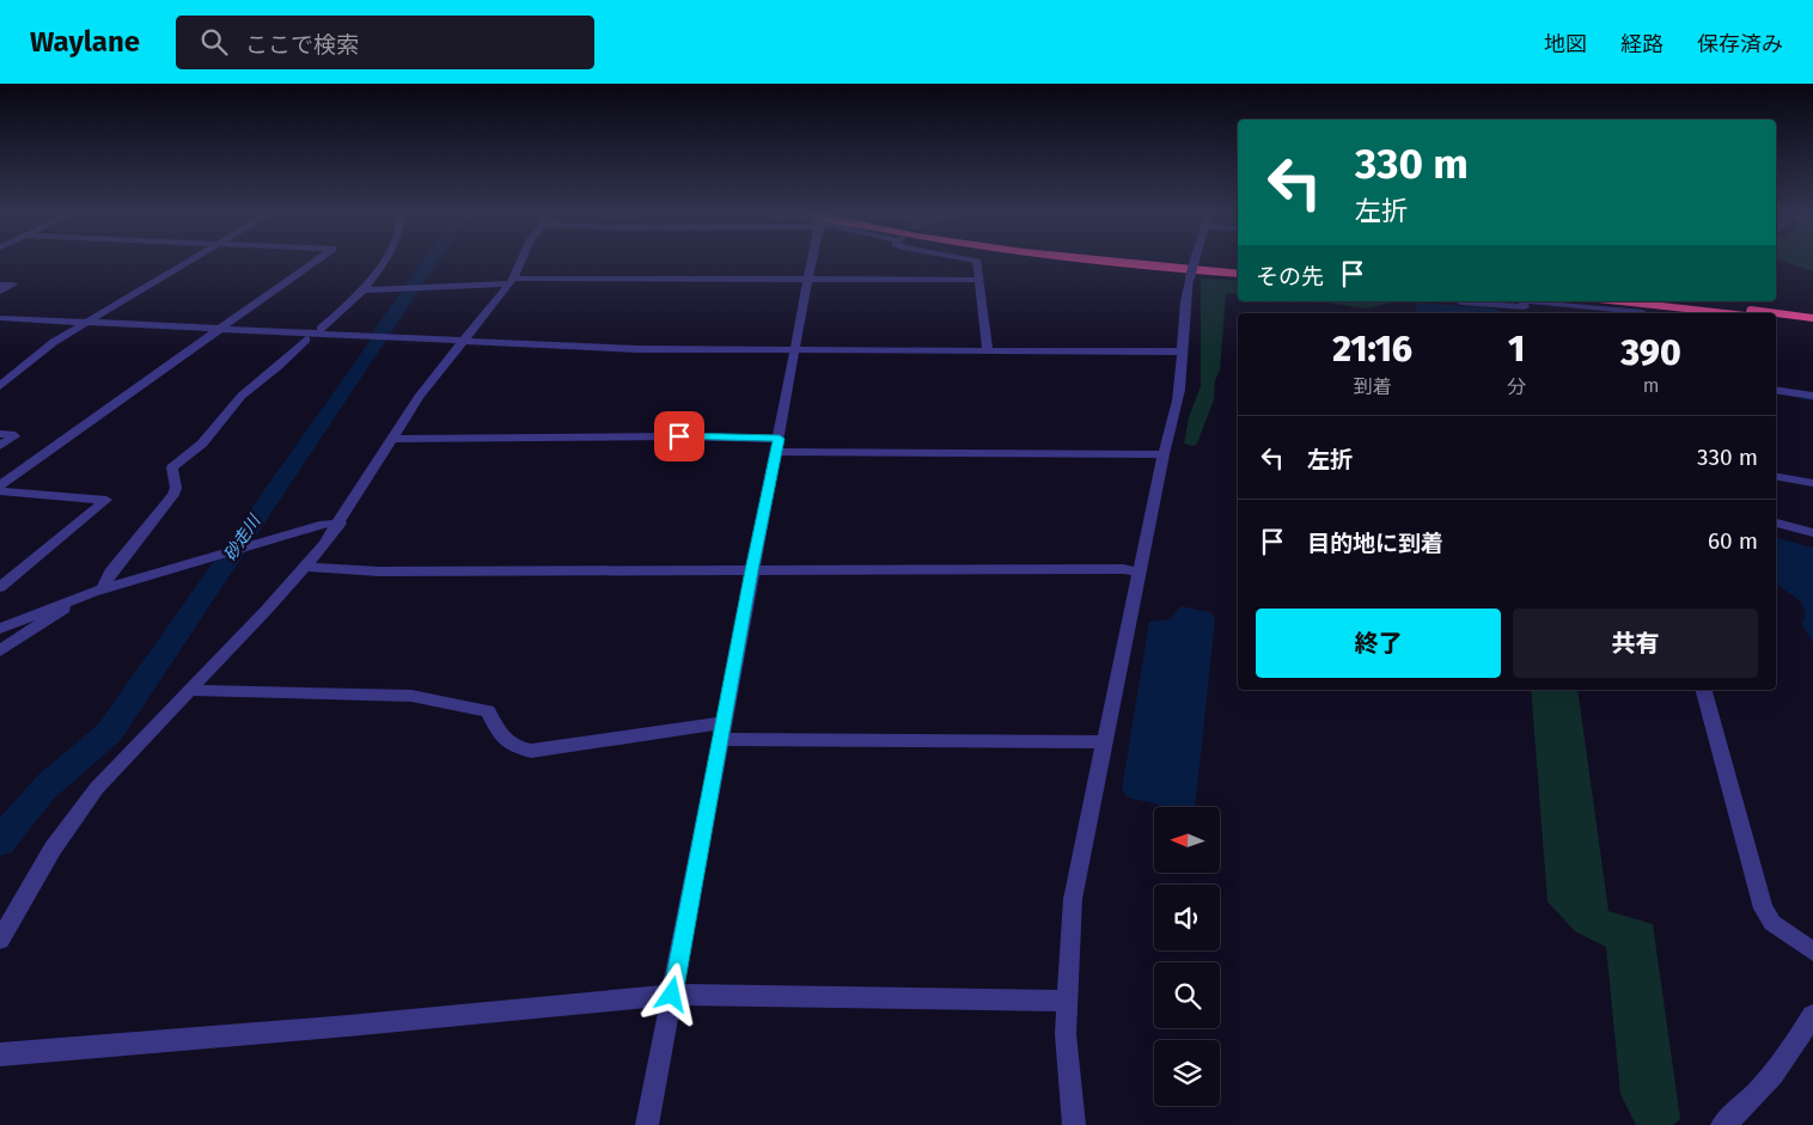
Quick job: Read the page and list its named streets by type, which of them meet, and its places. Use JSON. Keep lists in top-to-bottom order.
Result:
{
  "water": ["砂走川"],
  "north": "left",
  "page": {
    "header": "Waylane",
    "search": "ここで検索",
    "nav": ["地図", "経路", "保存済み"],
    "turn": ["330 m", "左折"],
    "then": "その先",
    "eta": [
      "21:16",
      "到着",
      "1",
      "分",
      "390",
      "m"
    ],
    "list": [
      {
        "name": "左折",
        "value": "330 m"
      },
      {
        "name": "目的地に到着",
        "value": "60 m"
      }
    ],
    "buttons": ["終了", "共有"]
  }
}
